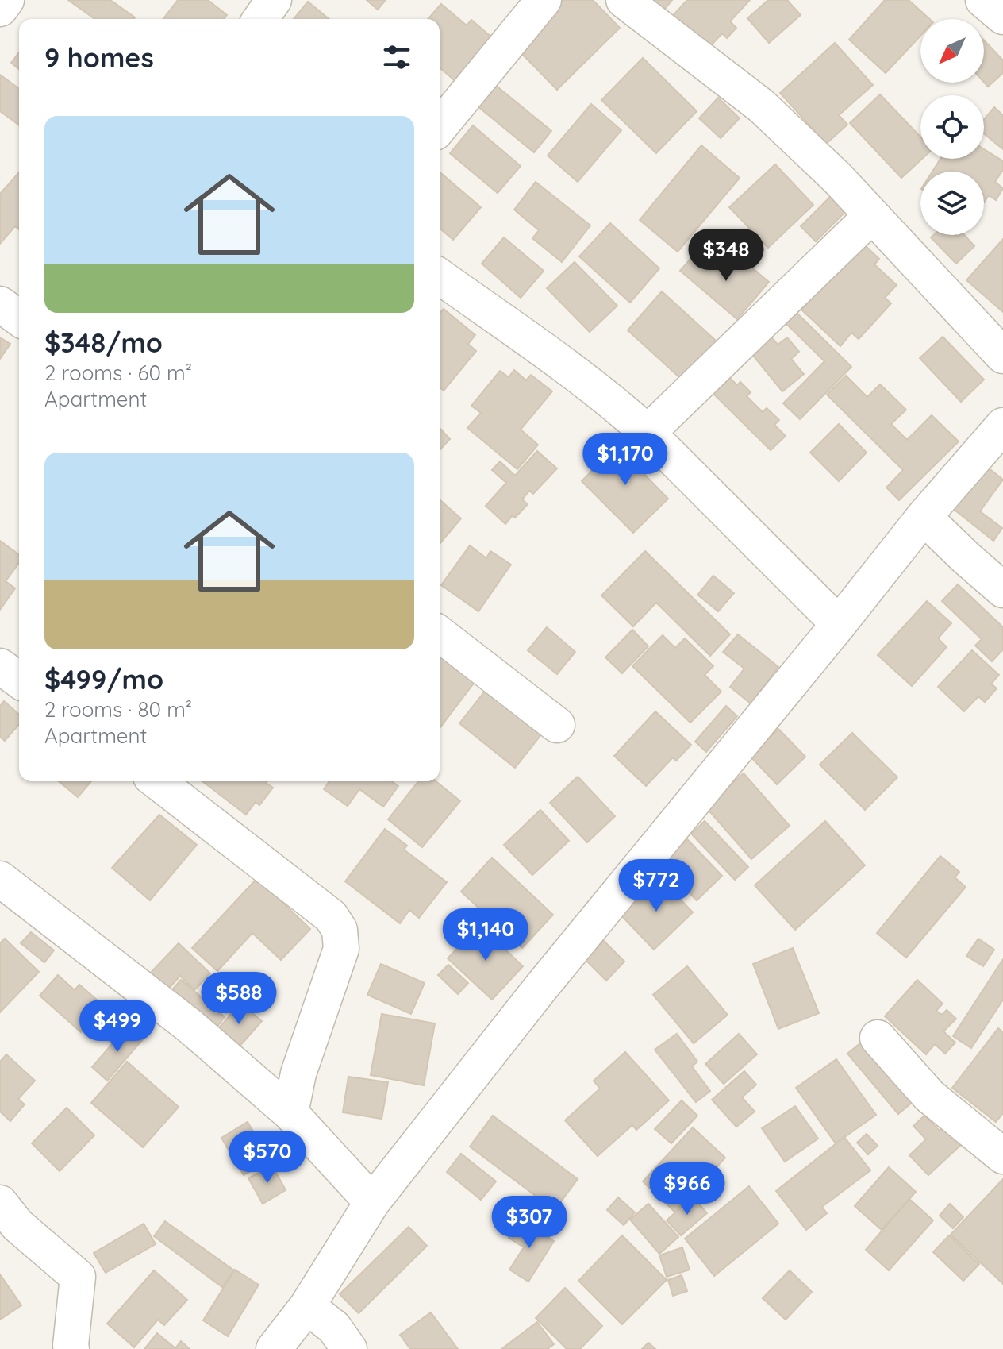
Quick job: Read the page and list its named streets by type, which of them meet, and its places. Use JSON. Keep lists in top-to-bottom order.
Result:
{
  "north": "bottom left",
  "page": {
    "heading": "9 homes",
    "list": [
      {
        "name": "$348/mo",
        "note": "2 rooms · 60 m² · Apartment"
      },
      {
        "name": "$499/mo",
        "note": "2 rooms · 80 m² · Apartment"
      }
    ],
    "price": [
      "$348",
      "$1,170",
      "$772",
      "$1,140",
      "$588",
      "$499",
      "$570",
      "$966",
      "$307"
    ]
  }
}
